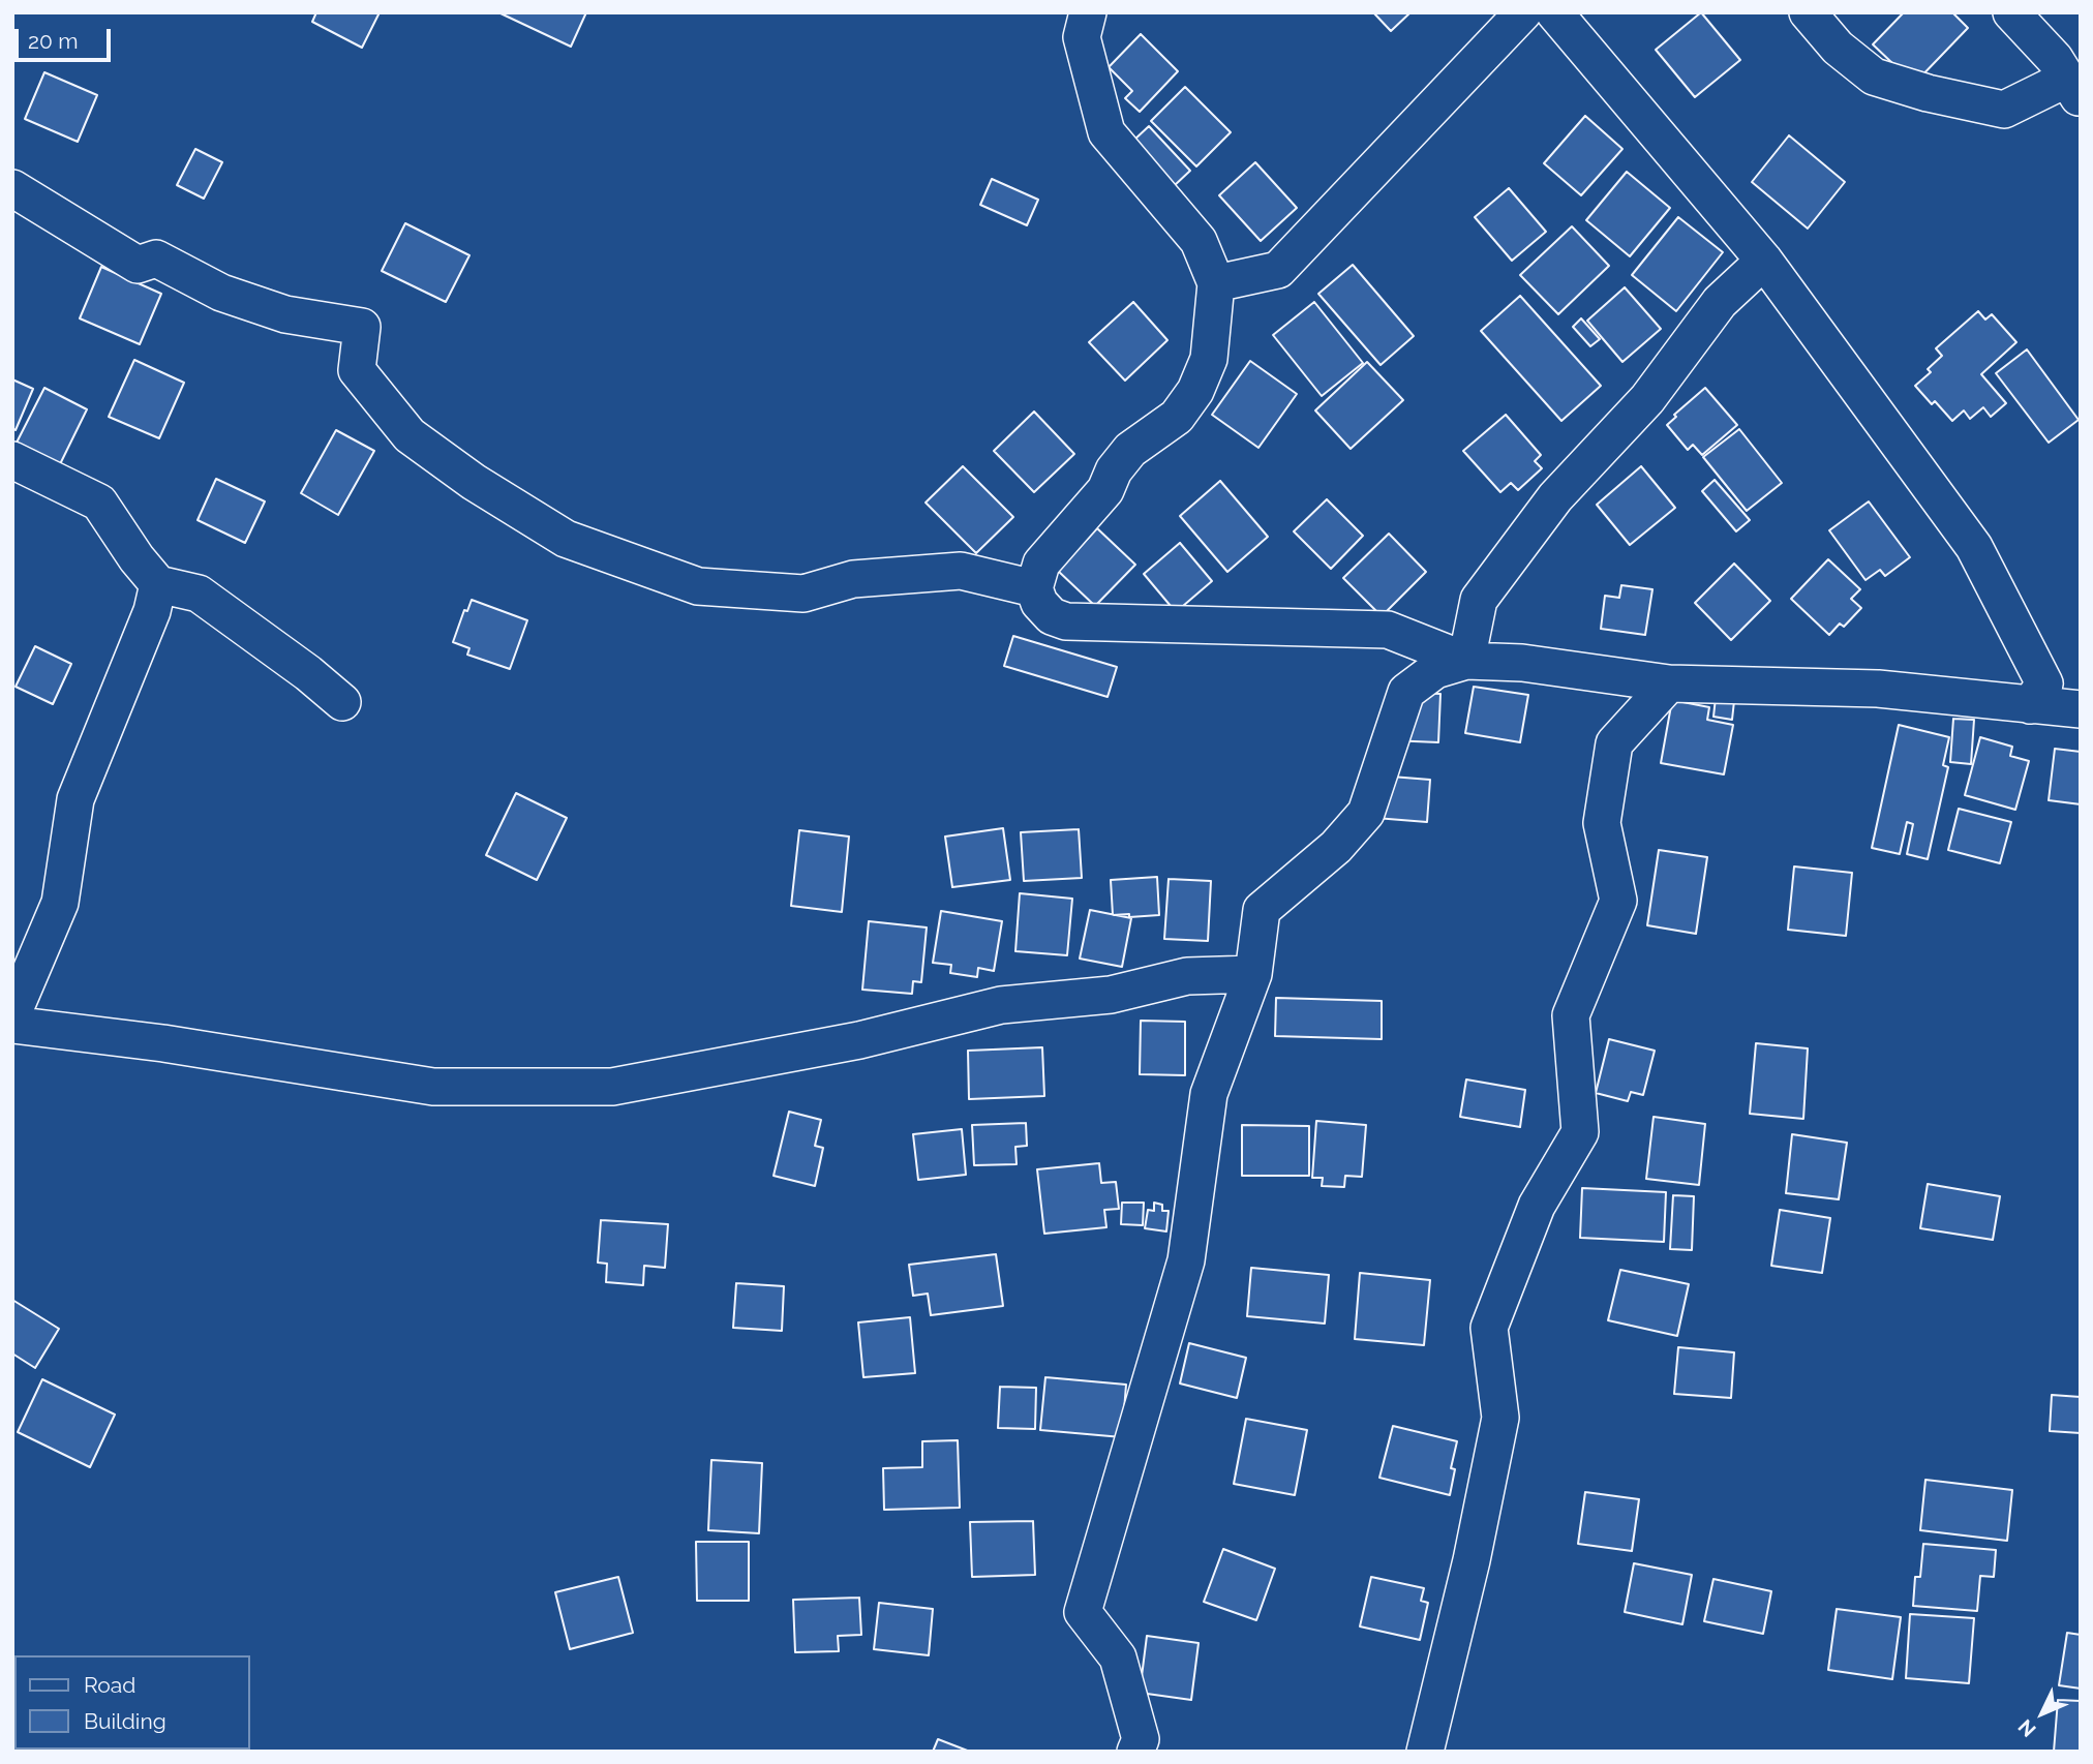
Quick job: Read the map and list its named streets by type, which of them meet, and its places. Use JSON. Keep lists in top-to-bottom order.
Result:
{
  "legend": ["Road", "Building"],
  "scale_bar": "20 m",
  "north": "bottom left"
}
